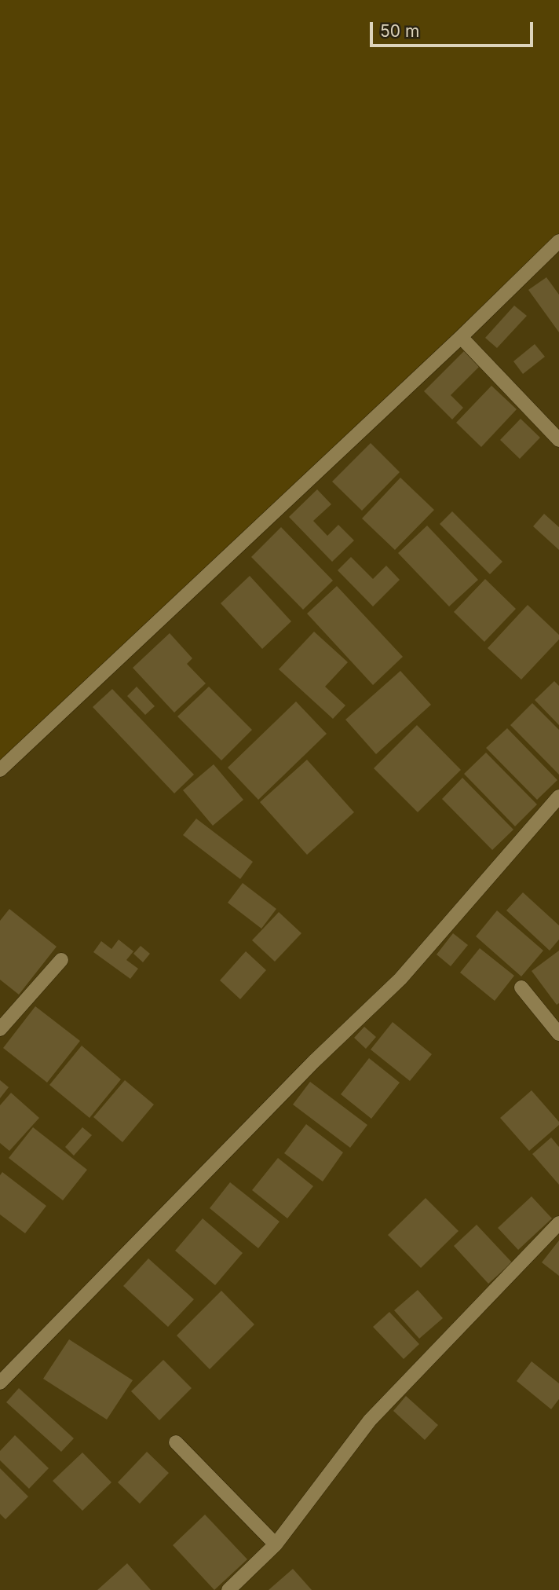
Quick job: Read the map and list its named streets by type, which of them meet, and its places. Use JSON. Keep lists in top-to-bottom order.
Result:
{
  "scale_bar": "50 m"
}
